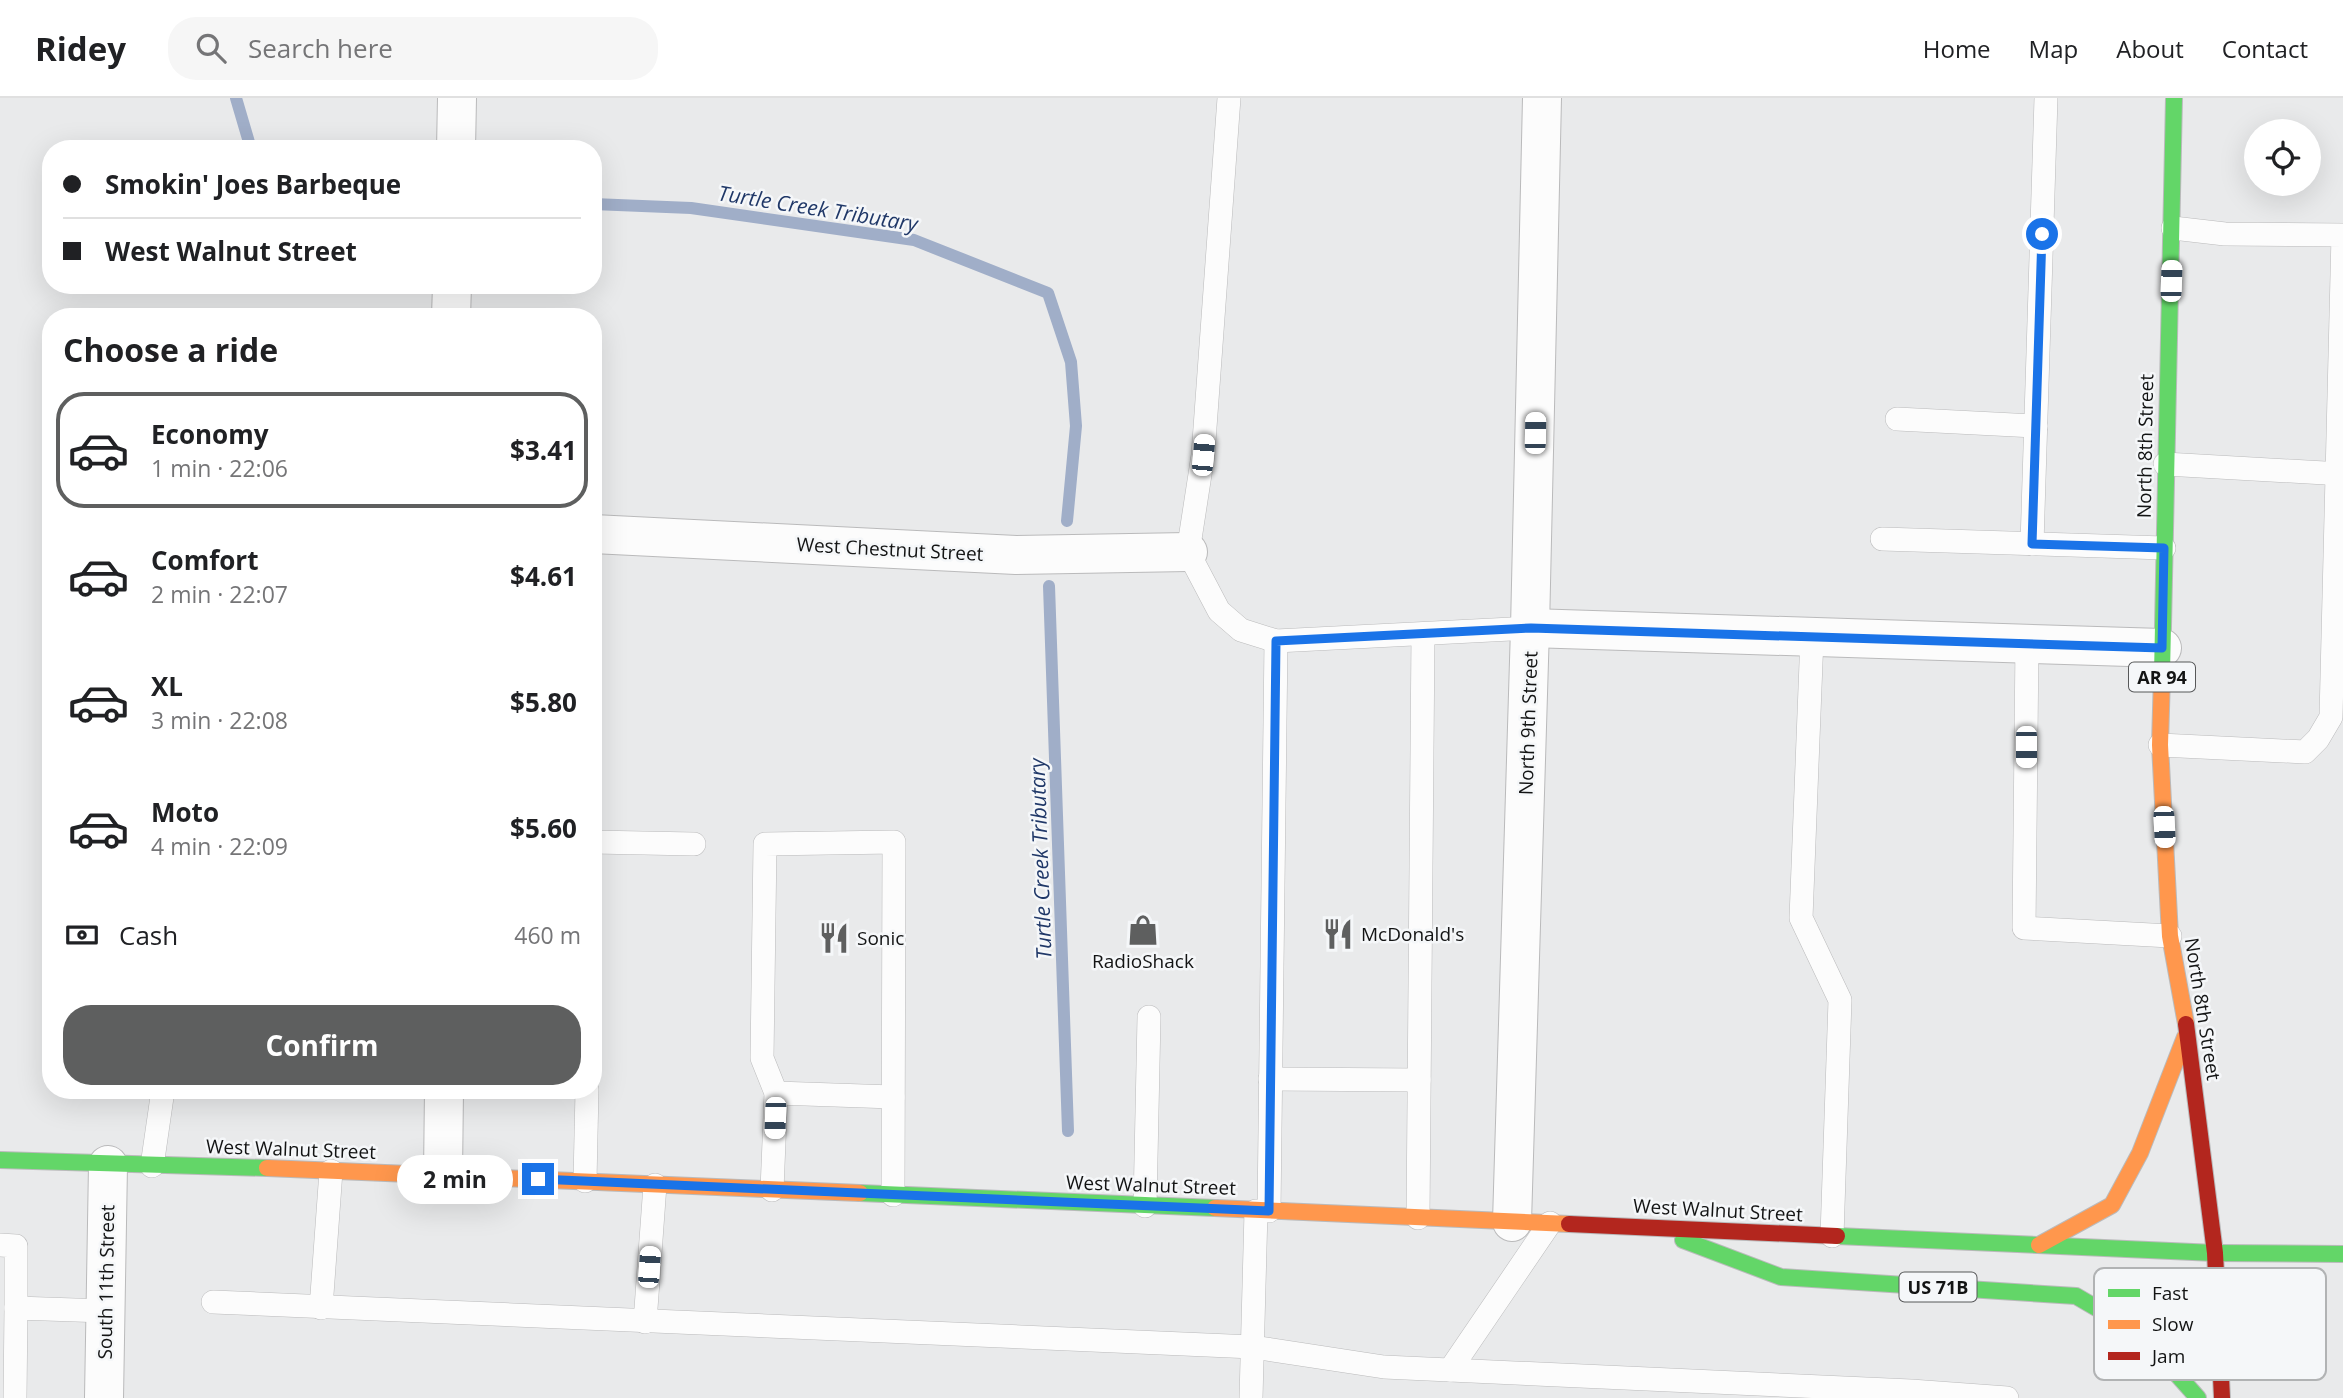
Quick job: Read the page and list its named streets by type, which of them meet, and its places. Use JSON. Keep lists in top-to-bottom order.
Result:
{
  "streets": {
    "main road": [
      "North 8th Street",
      "AR 94",
      "West Walnut Street",
      "US 71B"
    ],
    "street": ["West Chestnut Street", "North 9th Street", "South 11th Street"]
  },
  "crossings": [
    ["North 8th Street", "West Walnut Street"],
    ["North 9th Street", "West Walnut Street"],
    ["West Walnut Street", "South 11th Street"],
    ["West Walnut Street", "US 71B"]
  ],
  "water": ["Turtle Creek Tributary"],
  "places": {
    "shop": ["RadioShack"],
    "restaurant": ["McDonald's", "Sonic"]
  },
  "legend": ["Fast", "Slow", "Jam"],
  "page": {
    "header": "Ridey",
    "search": "Search here",
    "nav": [
      "Home",
      "Map",
      "About",
      "Contact"
    ],
    "banner": ["Smokin' Joes Barbeque", "West Walnut Street"],
    "heading": "Choose a ride",
    "list": [
      {
        "name": "Economy",
        "note": "1 min · 22:06",
        "value": "$3.41"
      },
      {
        "name": "Comfort",
        "note": "2 min · 22:07",
        "value": "$4.61"
      },
      {
        "name": "XL",
        "note": "3 min · 22:08",
        "value": "$5.80"
      },
      {
        "name": "Moto",
        "note": "4 min · 22:09",
        "value": "$5.60"
      }
    ],
    "pay": ["Cash", "460 m"],
    "buttons": "Confirm",
    "bubble": "2 min"
  }
}
